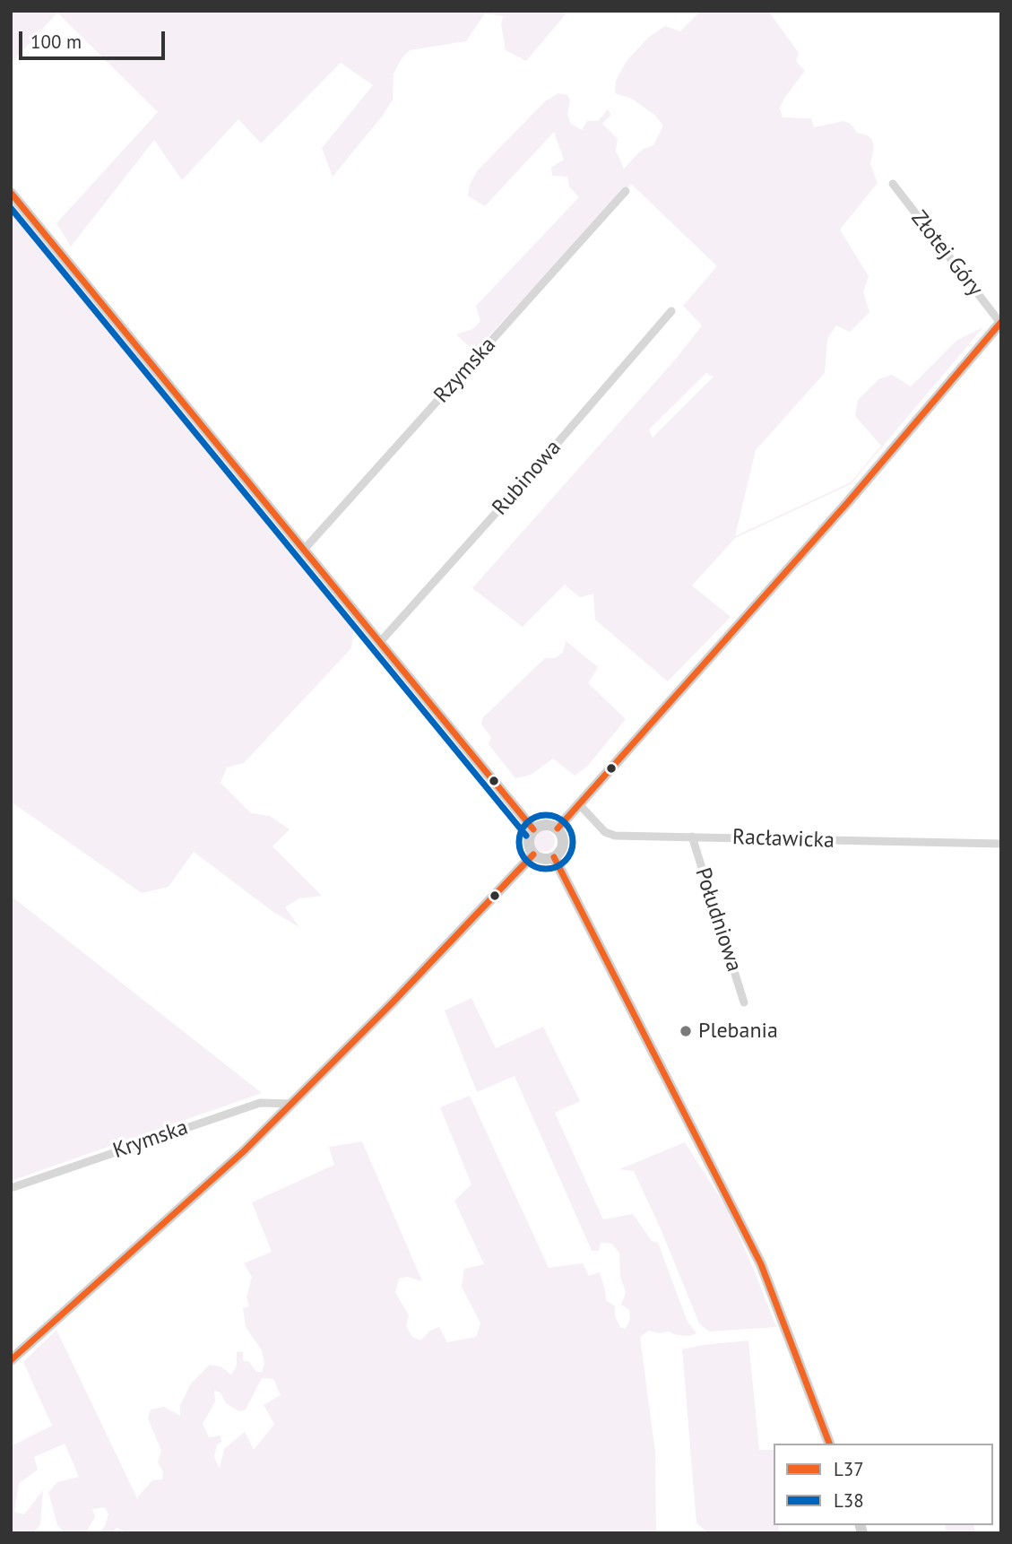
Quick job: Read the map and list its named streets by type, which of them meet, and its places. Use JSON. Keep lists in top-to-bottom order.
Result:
{
  "streets": {
    "street": [
      "Złotej Góry",
      "Rzymska",
      "Rubinowa",
      "Racławicka",
      "Południowa",
      "Krymska"
    ]
  },
  "crossings": [
    ["Racławicka", "Południowa"]
  ],
  "places": ["Plebania"],
  "lines": ["transit line L37", "transit line L38"],
  "legend": ["L37", "L38"],
  "scale_bar": "100 m"
}
